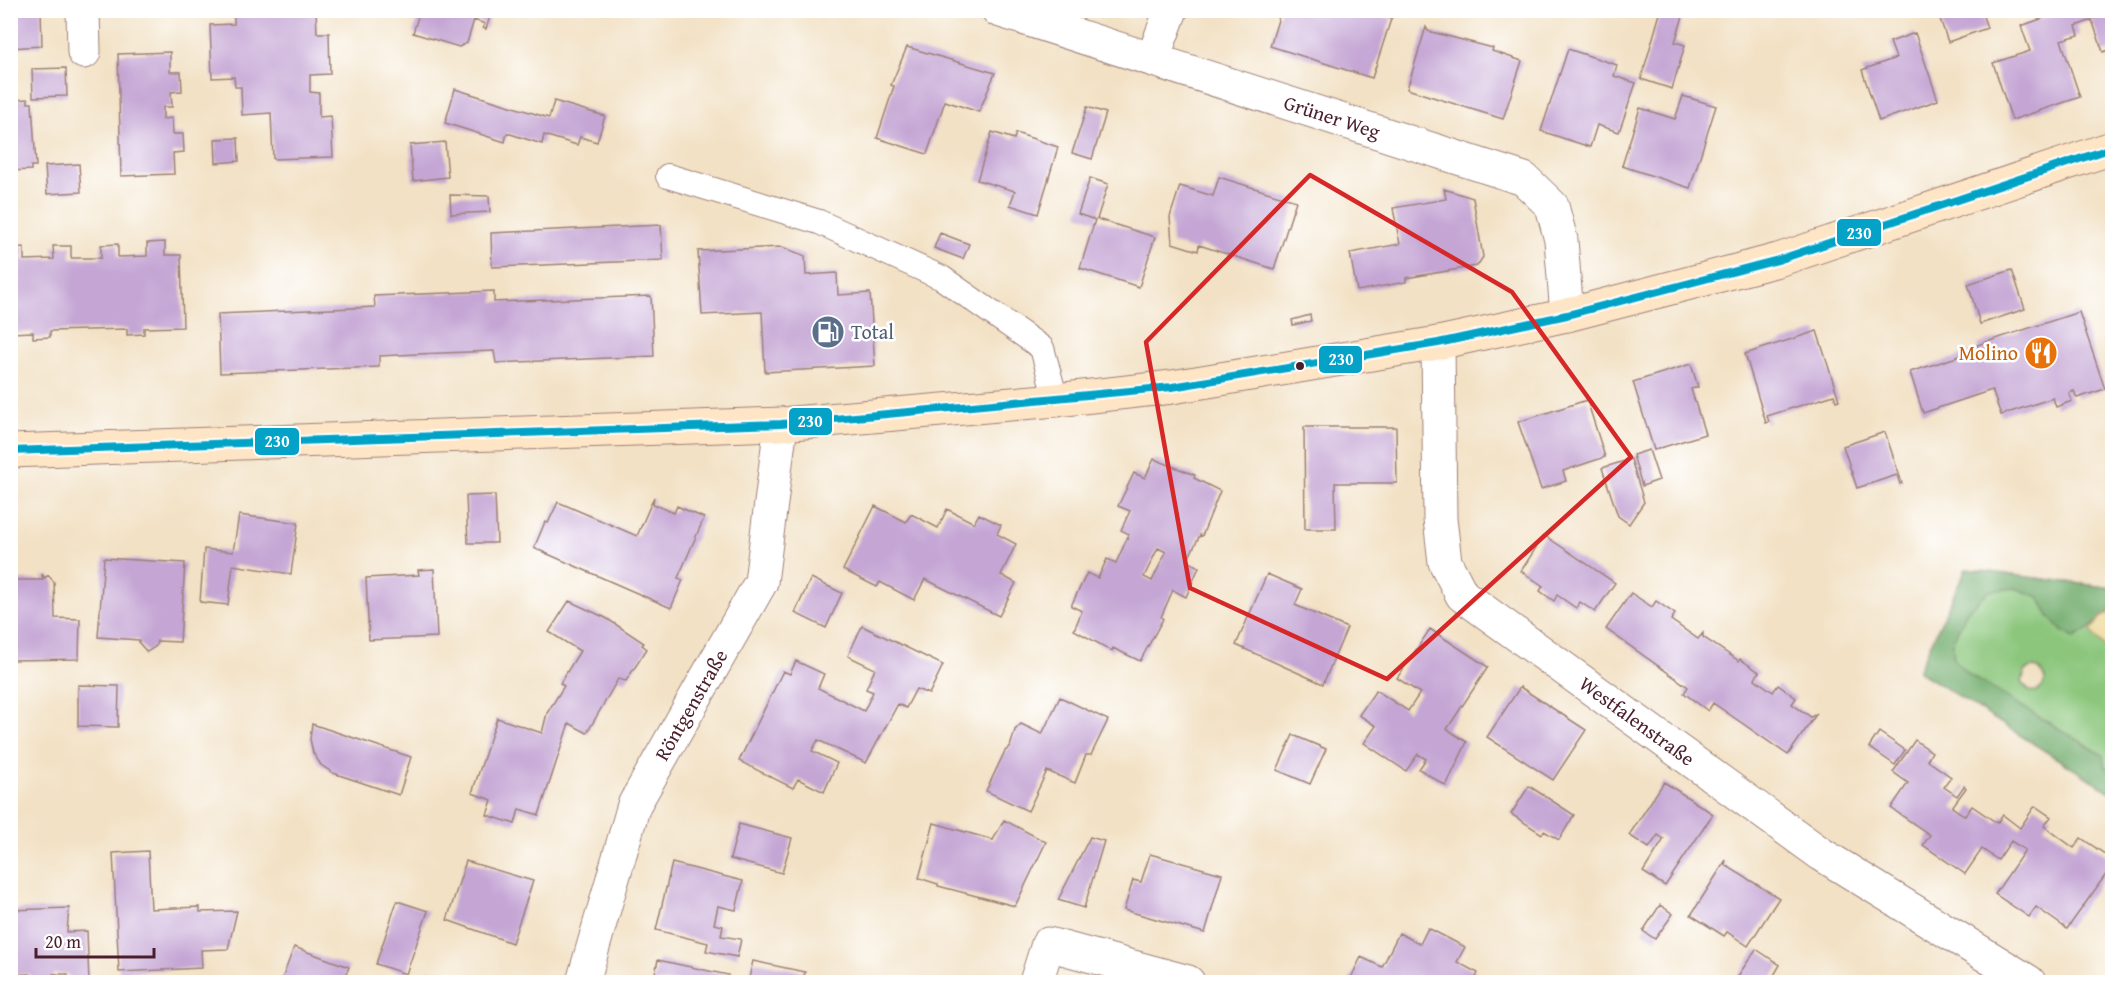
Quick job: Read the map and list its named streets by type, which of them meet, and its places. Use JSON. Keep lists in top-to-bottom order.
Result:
{
  "streets": {
    "street": ["Grüner Weg", "Röntgenstraße", "Westfalenstraße"]
  },
  "places": {
    "fuel station": ["Total"],
    "restaurant": ["Molino"]
  },
  "lines": ["transit line 230"],
  "scale_bar": "20 m"
}
